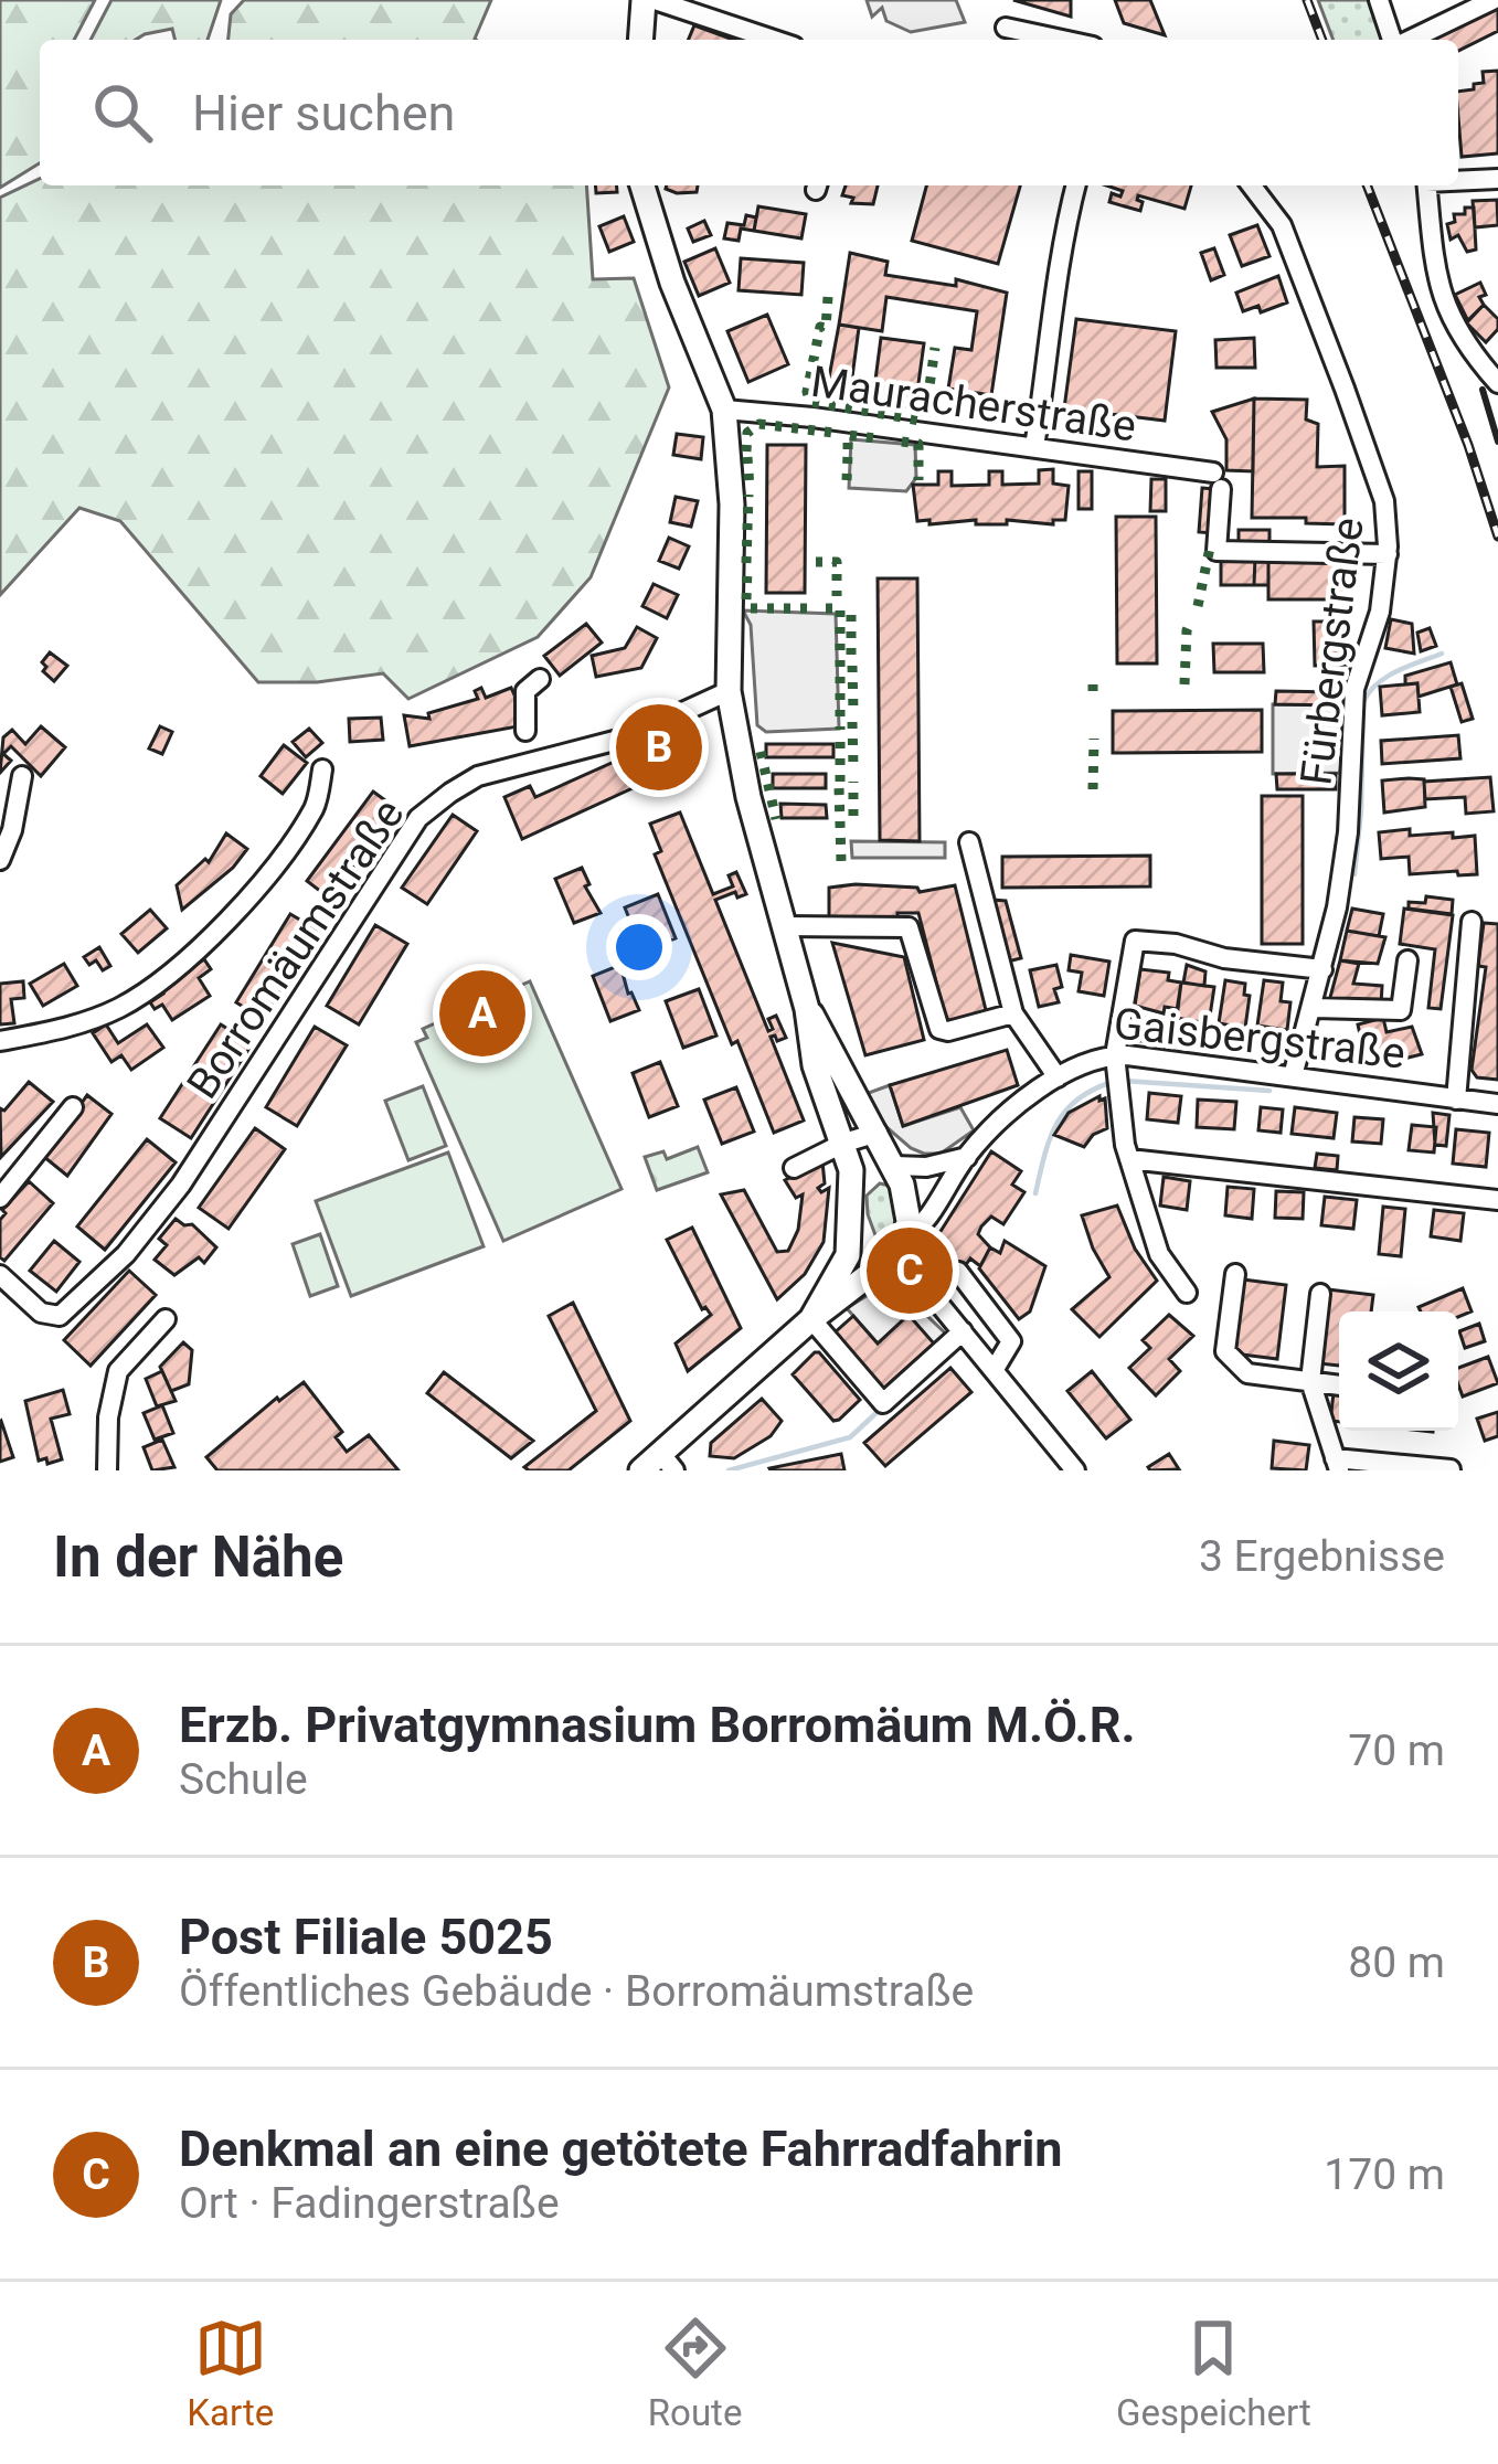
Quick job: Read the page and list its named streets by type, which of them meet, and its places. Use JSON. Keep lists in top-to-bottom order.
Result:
{
  "streets": {
    "main road": ["Gaisbergstraße"],
    "street": ["Mauracherstraße", "Fürbergstraße", "Borromäumstraße"]
  },
  "crossings": [
    ["Mauracherstraße", "Fürbergstraße"],
    ["Fürbergstraße", "Gaisbergstraße"]
  ],
  "page": {
    "search": "Hier suchen",
    "pins": ["B", "A", "C"],
    "heading": ["In der Nähe", "3 Ergebnisse"],
    "list": [
      {
        "mark": "A",
        "name": "Erzb. Privatgymnasium Borromäum M.Ö.R.",
        "note": "Schule",
        "value": "70 m"
      },
      {
        "mark": "B",
        "name": "Post Filiale 5025",
        "note": "Öffentliches Gebäude · Borromäumstraße",
        "value": "80 m"
      },
      {
        "mark": "C",
        "name": "Denkmal an eine getötete Fahrradfahrin",
        "note": "Ort · Fadingerstraße",
        "value": "170 m"
      }
    ],
    "nav": ["Karte", "Route", "Gespeichert"]
  }
}
